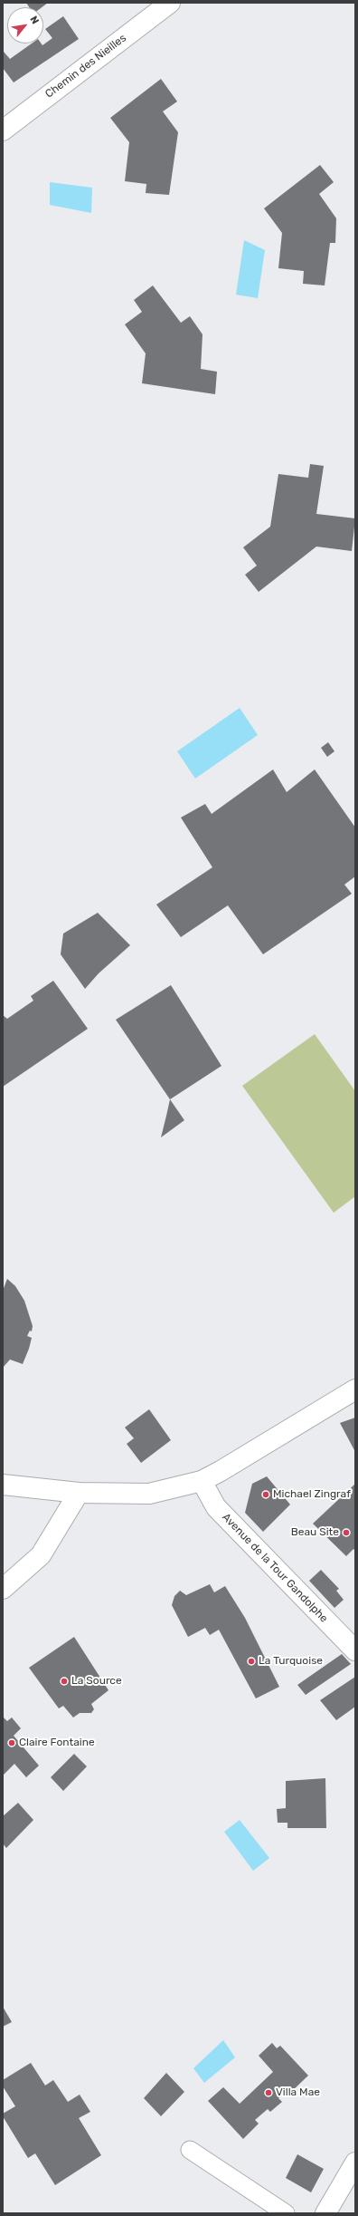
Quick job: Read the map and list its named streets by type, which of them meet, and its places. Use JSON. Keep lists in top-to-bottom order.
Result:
{
  "streets": {
    "street": ["Chemin des Nieilles", "Avenue de la Tour Gandolphe"]
  },
  "places": [
    "Michael Zingraf",
    "Beau Site",
    "La Turquoise",
    "La Source",
    "Claire Fontaine",
    "Villa Mae"
  ],
  "north": "top right"
}
